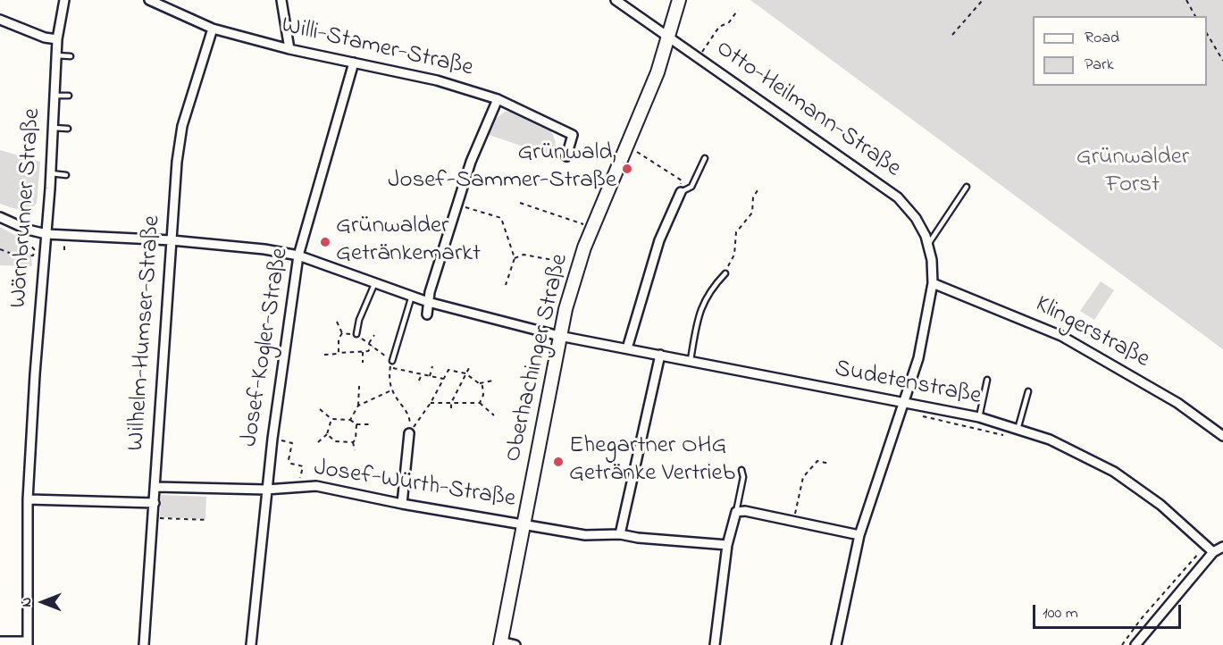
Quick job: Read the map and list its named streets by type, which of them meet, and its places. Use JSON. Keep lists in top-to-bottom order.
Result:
{
  "streets": {
    "main road": ["Oberhachinger Straße"],
    "street": [
      "Willi-Stamer-Straße",
      "Otto-Heilmann-Straße",
      "Wörnbrunner Straße",
      "Wilhelm-Humser-Straße",
      "Klingerstraße",
      "Josef-Kogler-Straße",
      "Sudetenstraße",
      "Josef-Würth-Straße"
    ]
  },
  "crossings": [
    ["Willi-Stamer-Straße", "Wilhelm-Humser-Straße"],
    ["Willi-Stamer-Straße", "Josef-Kogler-Straße"],
    ["Otto-Heilmann-Straße", "Klingerstraße"],
    ["Otto-Heilmann-Straße", "Oberhachinger Straße"],
    ["Otto-Heilmann-Straße", "Sudetenstraße"],
    ["Wörnbrunner Straße", "Sudetenstraße"],
    ["Wilhelm-Humser-Straße", "Sudetenstraße"],
    ["Wilhelm-Humser-Straße", "Josef-Würth-Straße"],
    ["Josef-Kogler-Straße", "Sudetenstraße"],
    ["Josef-Kogler-Straße", "Josef-Würth-Straße"],
    ["Oberhachinger Straße", "Sudetenstraße"],
    ["Oberhachinger Straße", "Josef-Würth-Straße"]
  ],
  "parks": ["Grünwalder Forst"],
  "places": ["Grünwald, Josef-Sammer-Straße", "Grünwalder Getränkemarkt", "Ehegartner OHG Getränke Vertrieb"],
  "legend": ["Road", "Park"],
  "scale_bar": "100 m",
  "north": "left"
}
